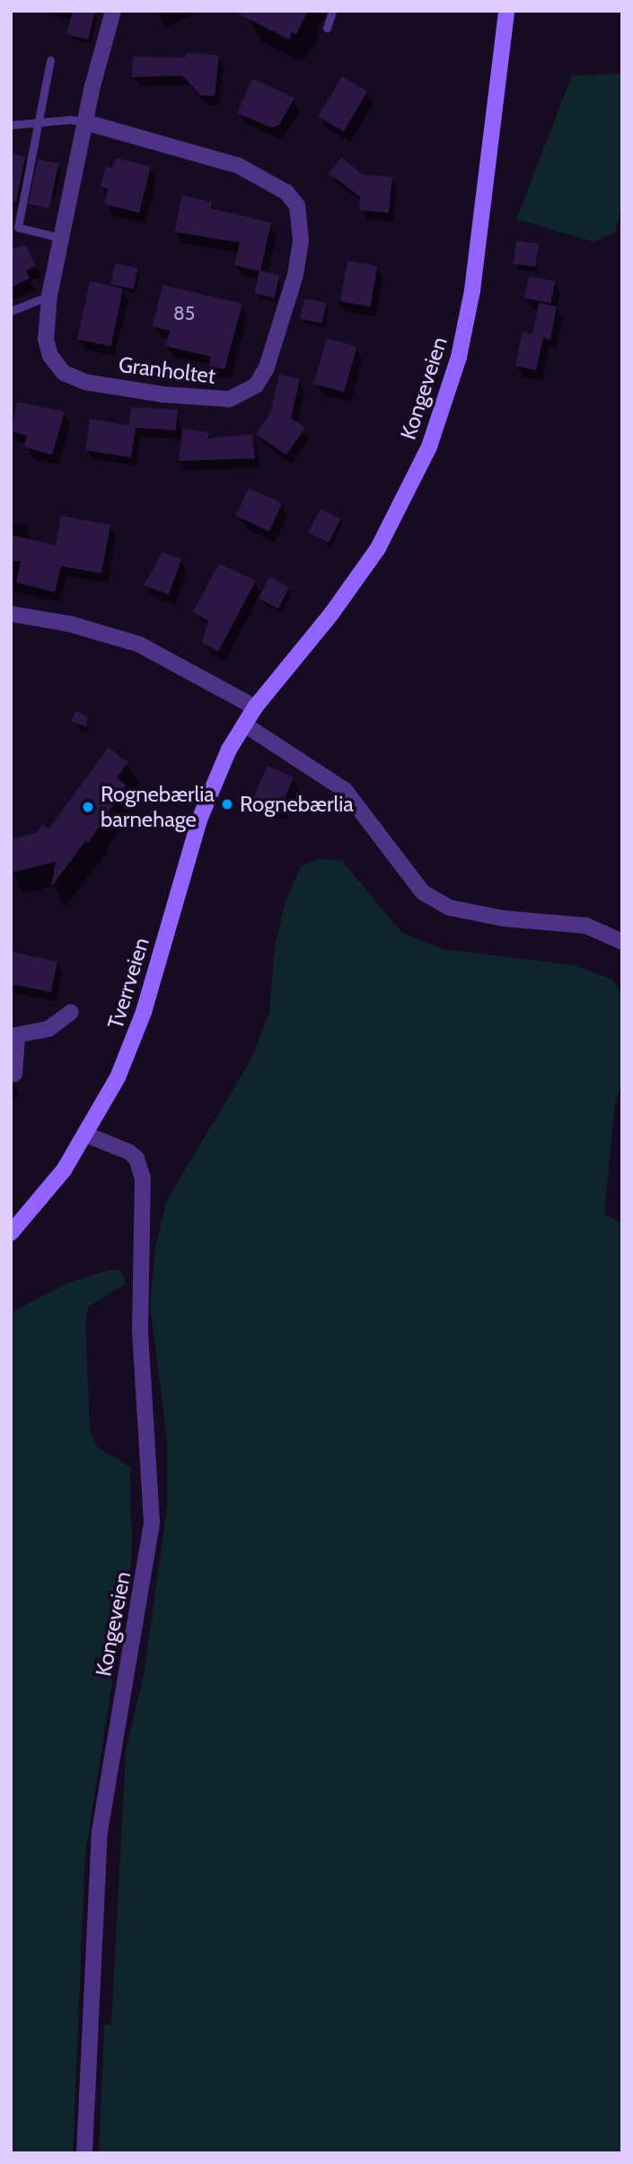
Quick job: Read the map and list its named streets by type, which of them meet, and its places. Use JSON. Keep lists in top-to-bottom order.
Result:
{
  "streets": {
    "main road": ["Kongeveien", "Tverrveien"],
    "street": ["Granholtet"]
  },
  "crossings": [
    ["Kongeveien", "Tverrveien"]
  ],
  "places": ["Rognebærlia", "Rognebærlia barnehage"],
  "house_numbers": ["85"]
}
